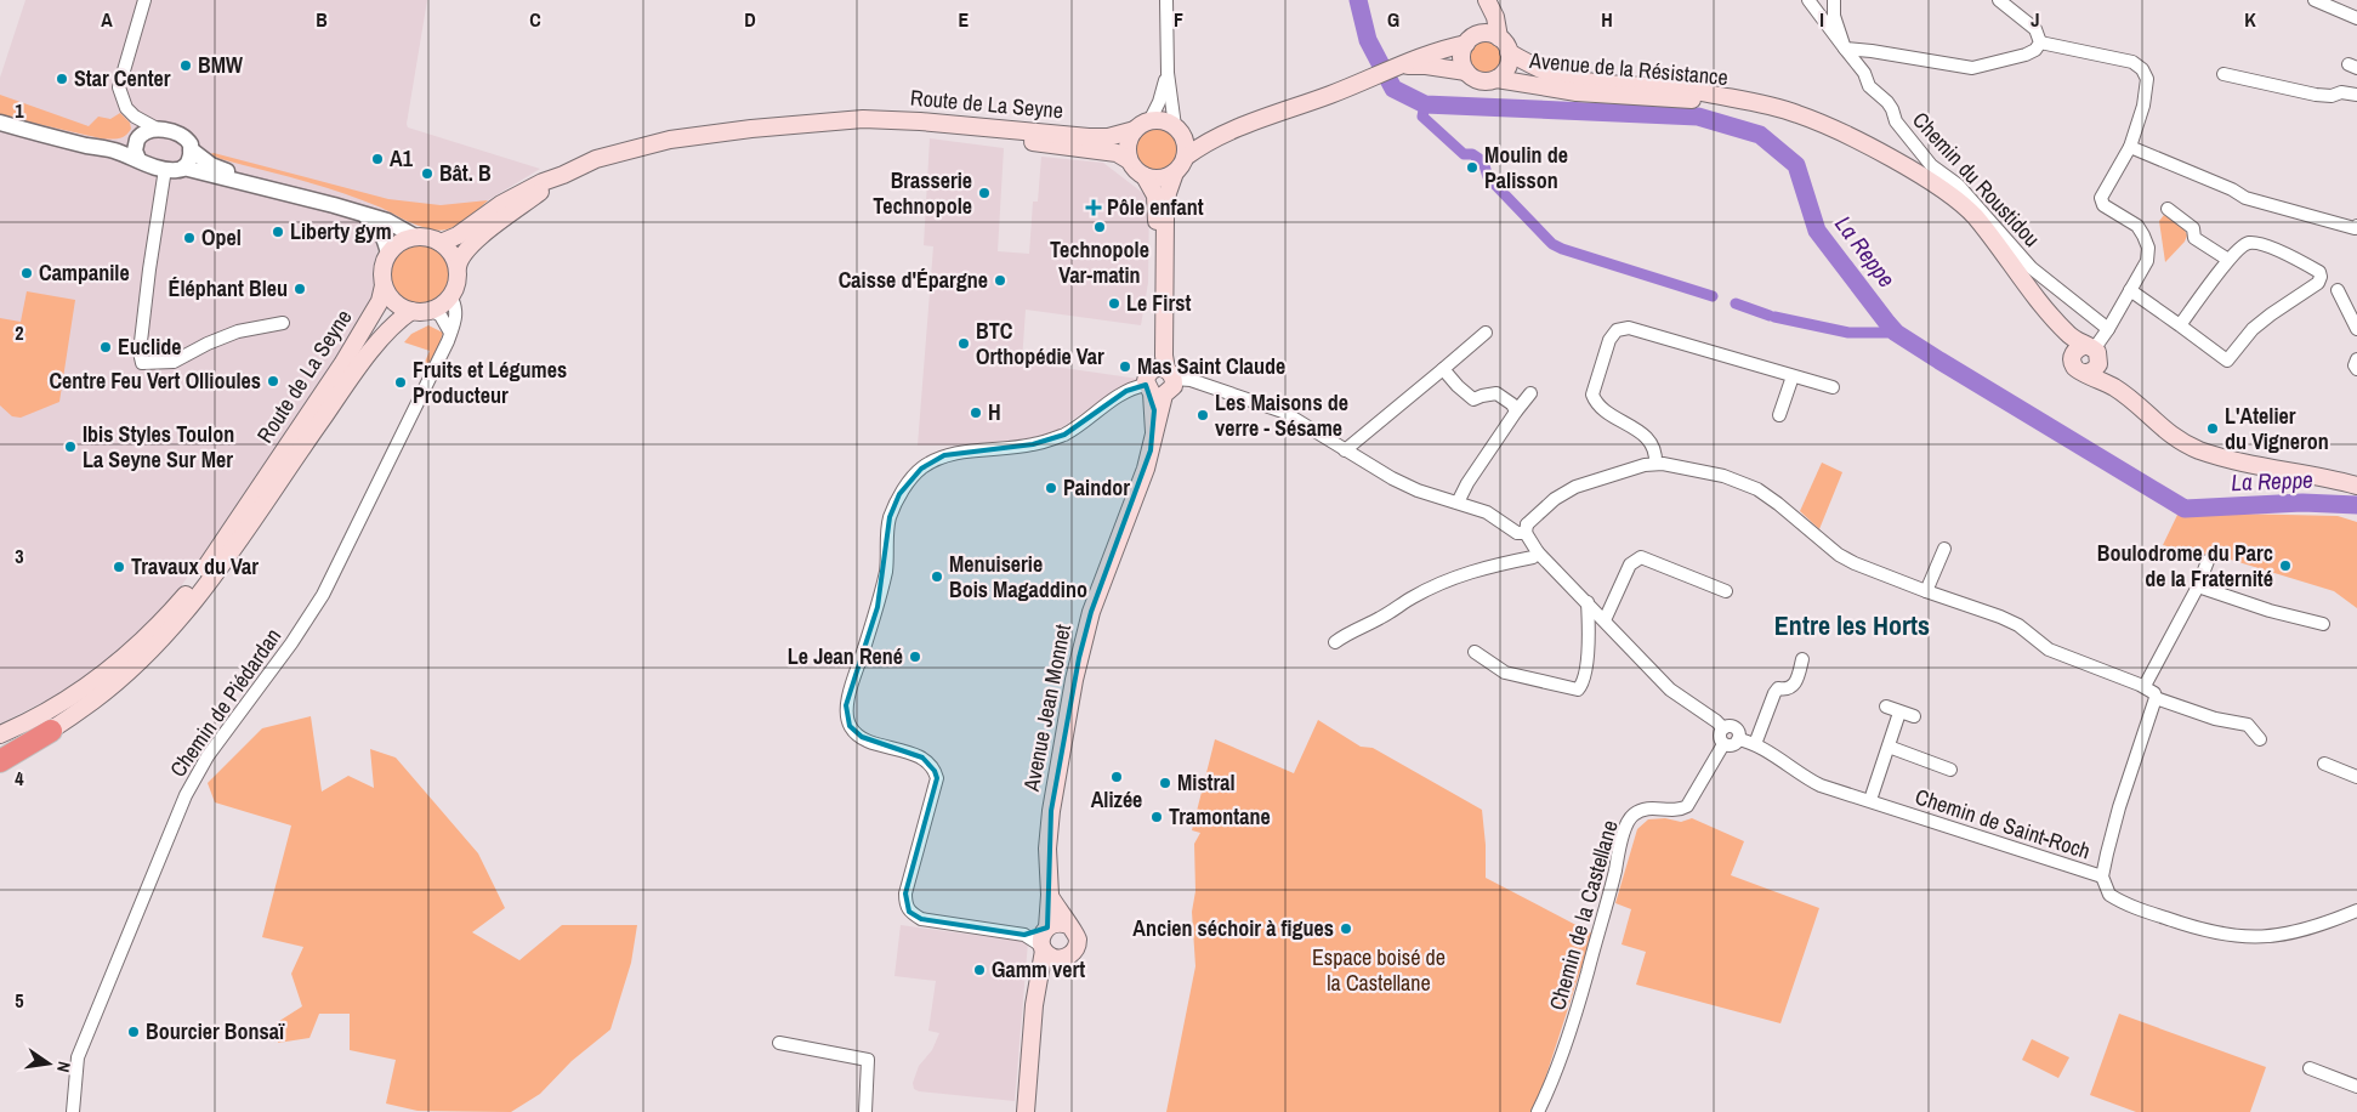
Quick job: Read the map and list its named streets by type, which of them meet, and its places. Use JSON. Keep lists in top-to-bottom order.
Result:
{
  "streets": {
    "main road": ["Avenue de la Résistance", "Route de La Seyne", "Avenue Jean Monnet"],
    "street": [
      "Chemin du Roustidou",
      "Chemin de Piédardan",
      "Chemin de Saint-Roch",
      "Chemin de la Castellane"
    ]
  },
  "crossings": [
    ["Route de La Seyne", "Chemin de Piédardan"],
    ["Route de La Seyne", "Avenue Jean Monnet"],
    ["Chemin de Saint-Roch", "Chemin de la Castellane"]
  ],
  "districts": ["Entre les Horts"],
  "water": ["La Reppe"],
  "parks": ["Espace boisé de la Castellane"],
  "places": {
    "other": [
      "BMW",
      "Star Center",
      "A1",
      "Moulin de Palisson",
      "Bât. B",
      "Brasserie Technopole",
      "Technopole Var-matin",
      "Liberty gym",
      "Opel",
      "Campanile",
      "Caisse d'Épargne",
      "Éléphant Bleu",
      "Le First",
      "BTC Orthopédie Var",
      "Euclide",
      "Mas Saint Claude",
      "Centre Feu Vert Ollioules",
      "Fruits et Légumes Producteur",
      "H",
      "Les Maisons de verre - Sésame",
      "L'Atelier du Vigneron",
      "Ibis Styles Toulon La Seyne Sur Mer",
      "Paindor",
      "Boulodrome du Parc de la Fraternité",
      "Travaux du Var",
      "Menuiserie Bois Magaddino",
      "Le Jean René",
      "Alizée",
      "Mistral",
      "Tramontane",
      "Ancien séchoir à figues",
      "Gamm vert",
      "Bourcier Bonsaï"
    ],
    "health": ["Pôle enfant"]
  },
  "north": "right",
  "grid": {
    "columns": [
      "A",
      "B",
      "C",
      "D",
      "E",
      "F",
      "G",
      "H",
      "I",
      "J",
      "K"
    ],
    "rows": [
      "1",
      "2",
      "3",
      "4",
      "5"
    ]
  }
}
